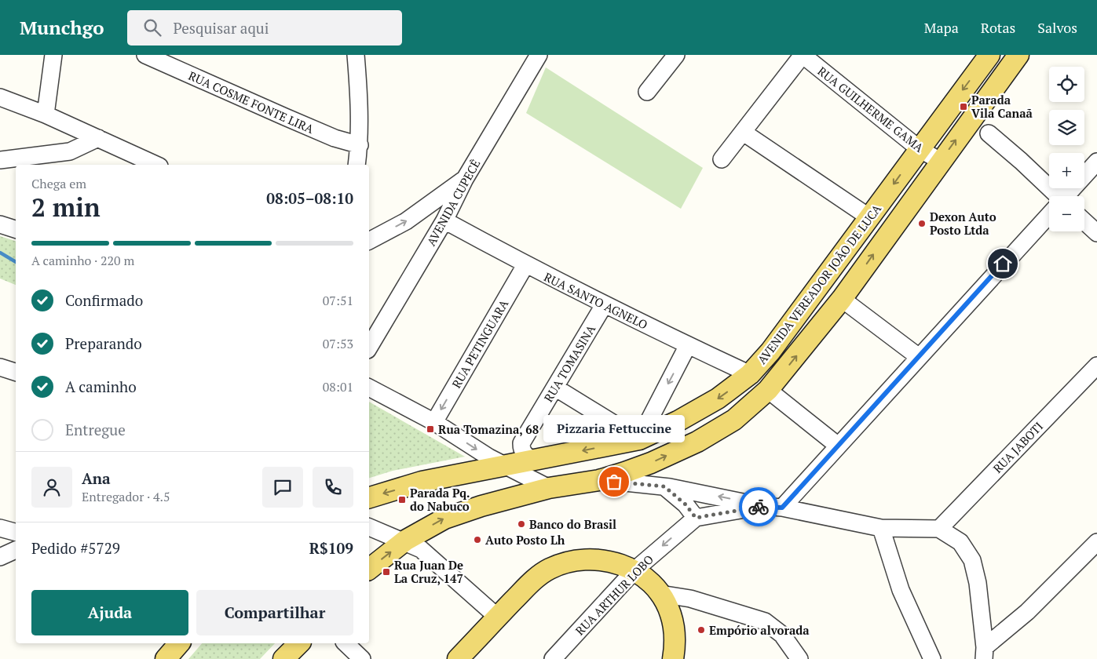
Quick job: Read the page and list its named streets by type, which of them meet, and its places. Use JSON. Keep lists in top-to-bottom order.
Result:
{
  "streets": {
    "main road": ["AVENIDA VEREADOR JOÃO DE LUCA"],
    "street": [
      "RUA COSME FONTE LIRA",
      "RUA GUILHERME GAMA",
      "AVENIDA CUPECÊ",
      "RUA SANTO AGNELO",
      "RUA PETINGUARA",
      "RUA TOMASINA",
      "RUA JABOTI",
      "RUA ARTHUR LOBO"
    ]
  },
  "crossings": [
    ["RUA GUILHERME GAMA", "AVENIDA VEREADOR JOÃO DE LUCA"],
    ["AVENIDA CUPECÊ", "RUA SANTO AGNELO"],
    ["AVENIDA VEREADOR JOÃO DE LUCA", "RUA SANTO AGNELO"],
    ["AVENIDA VEREADOR JOÃO DE LUCA", "RUA TOMASINA"],
    ["RUA SANTO AGNELO", "RUA PETINGUARA"],
    ["RUA SANTO AGNELO", "RUA TOMASINA"]
  ],
  "one_way": ["RUA PETINGUARA", "RUA ARTHUR LOBO"],
  "places": {
    "transit": [
      "Parada Vila Canaã",
      "Rua Tomazina, 68",
      "Parada Pq. do Nabuco",
      "Rua Juan De La Cruz, 147"
    ],
    "other": [
      "Dexon Auto Posto Ltda",
      "Pizzaria Fettuccine",
      "Banco do Brasil",
      "Auto Posto Lh",
      "Empório alvorada"
    ]
  },
  "page": {
    "header": "Munchgo",
    "search": "Pesquisar aqui",
    "nav": ["Mapa", "Rotas", "Salvos"],
    "map_buttons": ["+", "−"],
    "heading": ["2 min", "Chega em", "08:05–08:10"],
    "panel": [
      "Ana",
      "Entregador · 4.5",
      "Pedido #5729",
      "R$109"
    ],
    "bar": "A caminho · 220 m",
    "list": [
      ["Confirmado", "07:51"],
      ["Preparando", "07:53"],
      ["A caminho", "08:01"],
      "Entregue"
    ],
    "bubble": "Pizzaria Fettuccine",
    "buttons": ["Ajuda", "Compartilhar"]
  }
}
